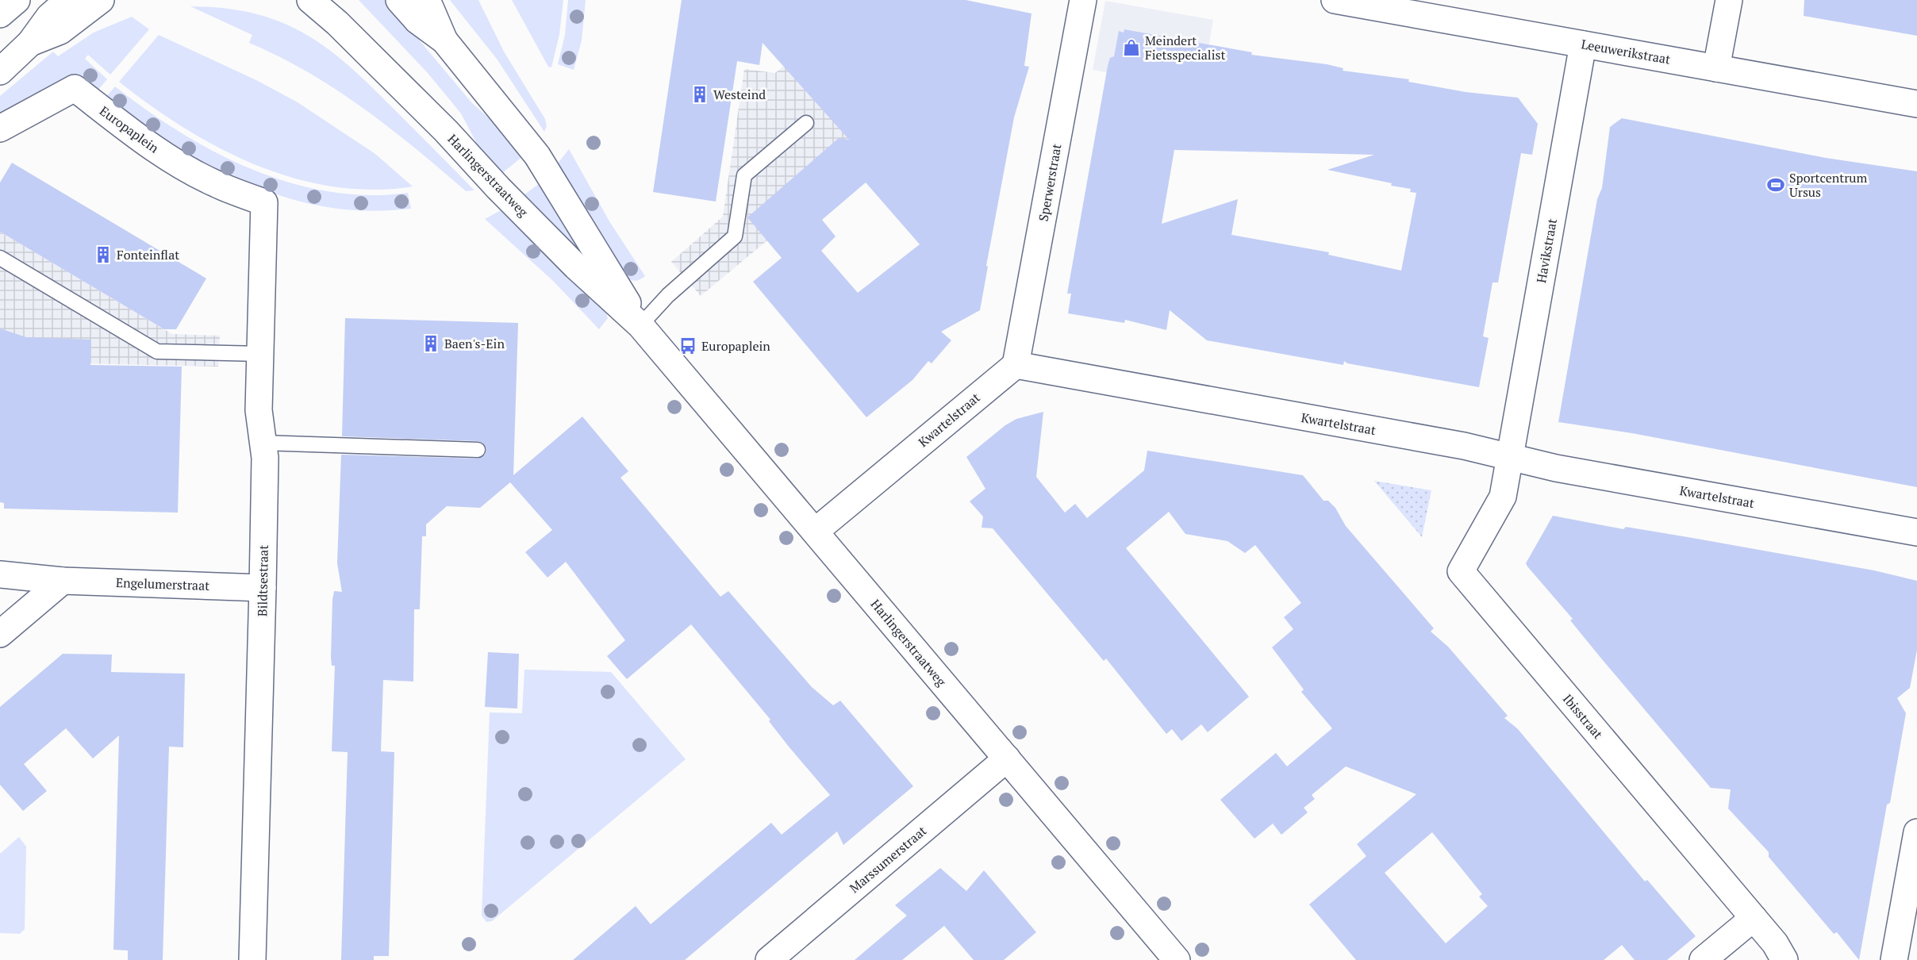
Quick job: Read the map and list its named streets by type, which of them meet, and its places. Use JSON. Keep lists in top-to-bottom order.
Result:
{
  "streets": {
    "street": [
      "Leeuwerikstraat",
      "Europaplein",
      "Harlingerstraatweg",
      "Sperwerstraat",
      "Havikstraat",
      "Kwartelstraat",
      "Bildtsestraat",
      "Engelumerstraat",
      "Ibisstraat",
      "Marssumerstraat"
    ]
  },
  "crossings": [
    ["Leeuwerikstraat", "Havikstraat"],
    ["Europaplein", "Bildtsestraat"],
    ["Harlingerstraatweg", "Kwartelstraat"],
    ["Harlingerstraatweg", "Marssumerstraat"],
    ["Sperwerstraat", "Kwartelstraat"],
    ["Havikstraat", "Kwartelstraat"],
    ["Havikstraat", "Ibisstraat"],
    ["Kwartelstraat", "Ibisstraat"],
    ["Bildtsestraat", "Engelumerstraat"]
  ],
  "places": {
    "shop": ["Meindert Fietsspecialist"],
    "building": ["Westeind", "Fonteinflat", "Baen's-Ein"],
    "sports": ["Sportcentrum Ursus"],
    "bus stop": ["Europaplein"]
  }
}
